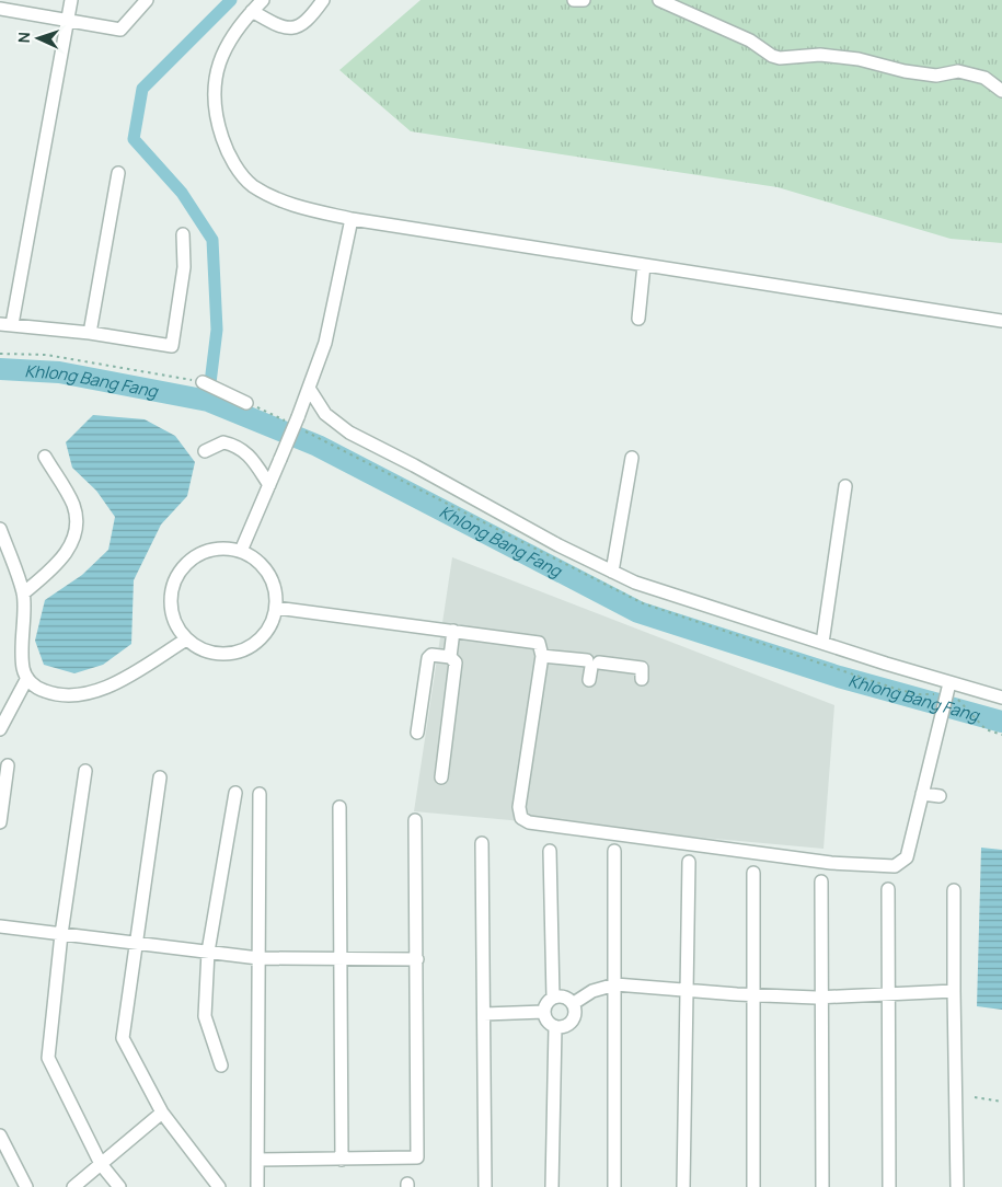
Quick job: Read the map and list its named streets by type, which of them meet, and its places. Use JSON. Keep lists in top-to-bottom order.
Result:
{
  "water": ["Khlong Bang Fang"],
  "north": "left"
}
